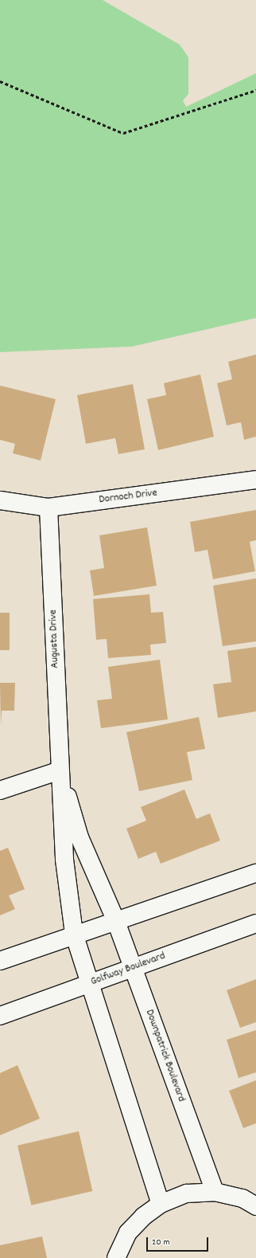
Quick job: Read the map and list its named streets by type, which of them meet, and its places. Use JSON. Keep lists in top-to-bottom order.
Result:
{
  "streets": {
    "street": [
      "Dornoch Drive",
      "Augusta Drive",
      "Golfway Boulevard",
      "Downpatrick Boulevard"
    ]
  },
  "crossings": [
    ["Dornoch Drive", "Augusta Drive"],
    ["Augusta Drive", "Downpatrick Boulevard"],
    ["Golfway Boulevard", "Downpatrick Boulevard"]
  ],
  "scale_bar": "20 m"
}
